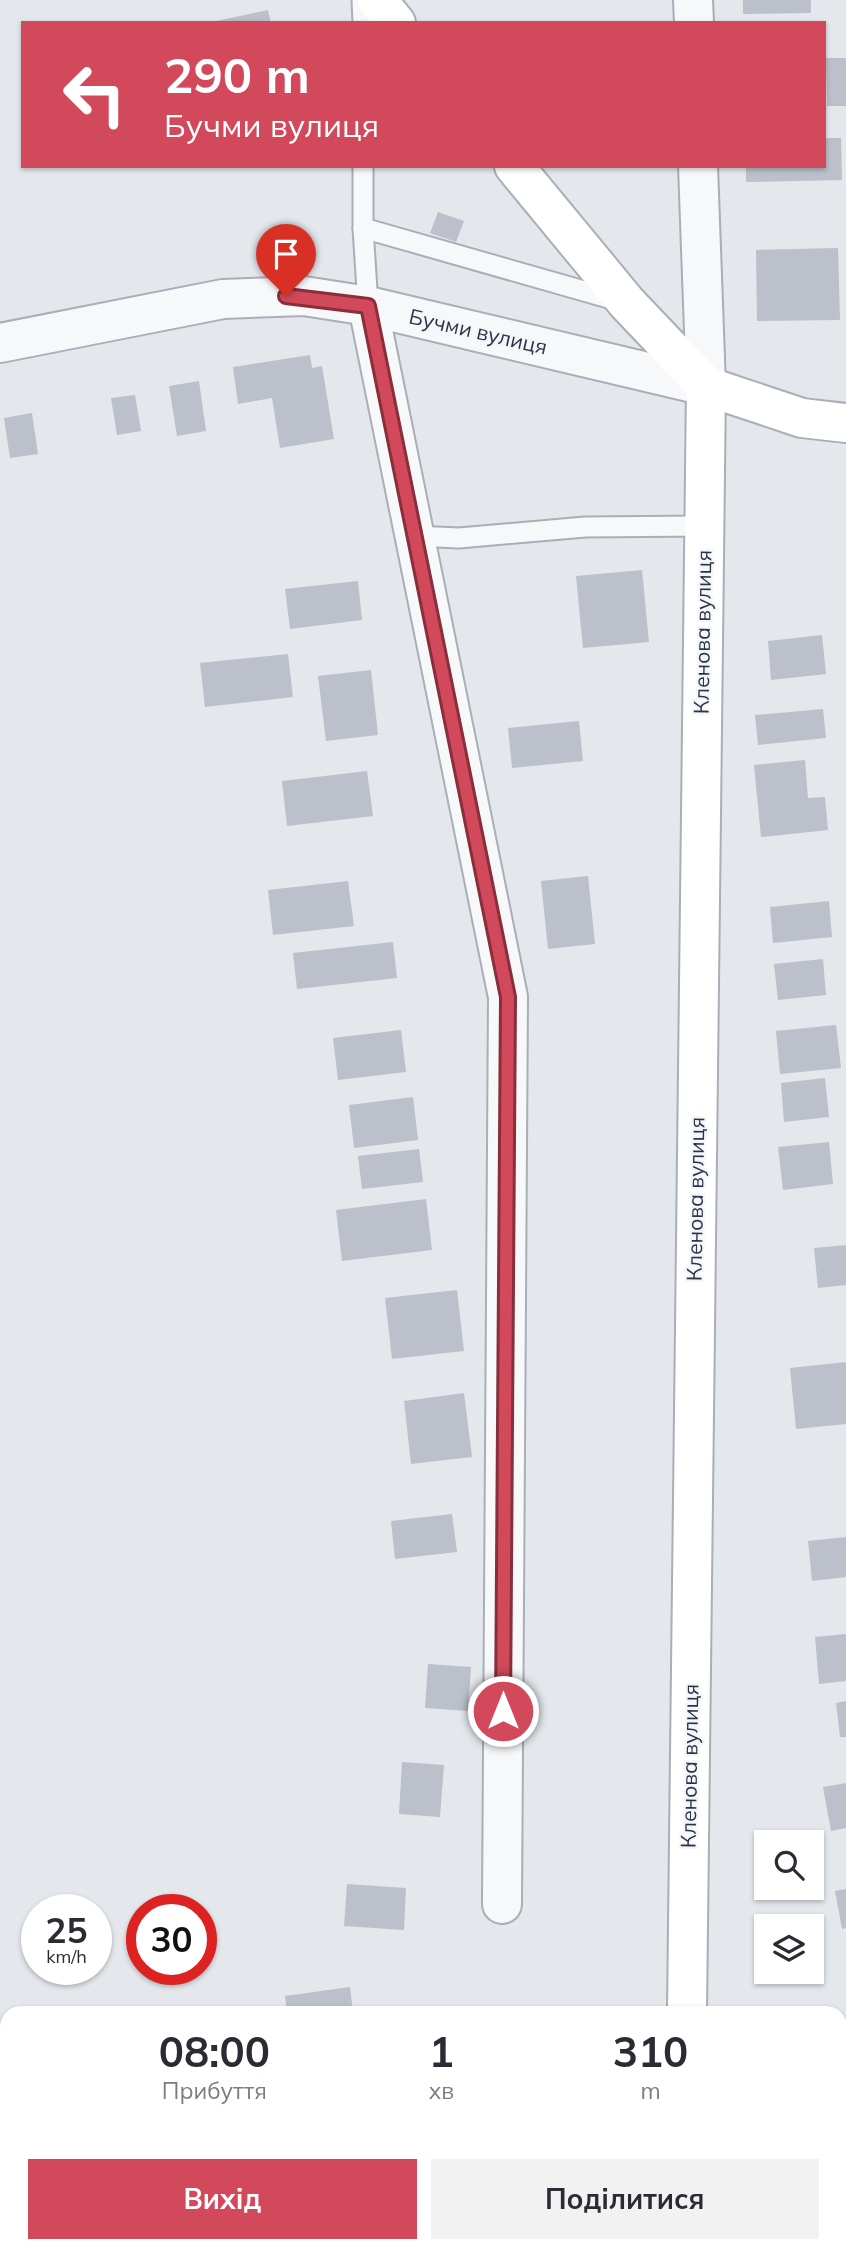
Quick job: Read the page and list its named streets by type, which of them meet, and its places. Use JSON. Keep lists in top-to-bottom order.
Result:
{
  "streets": {
    "main road": ["Кленова вулиця"],
    "street": ["Бучми вулиця"]
  },
  "crossings": [
    ["Бучми вулиця", "Кленова вулиця"]
  ],
  "page": {
    "turn": ["290 m", "Бучми вулиця"],
    "speed": "25 km/h",
    "limit": "30",
    "eta": [
      "08:00",
      "Прибуття",
      "1",
      "хв",
      "310",
      "m"
    ],
    "buttons": ["Вихід", "Поділитися"]
  }
}
